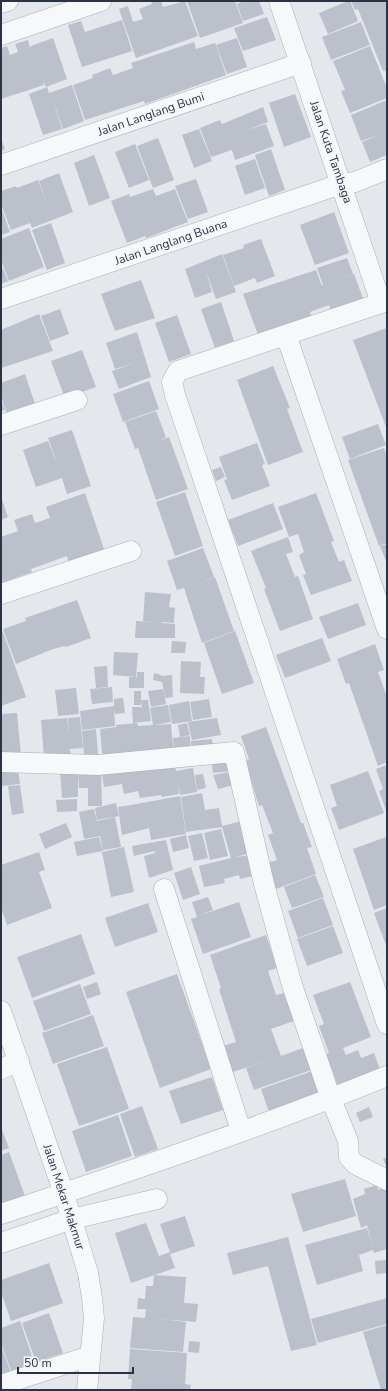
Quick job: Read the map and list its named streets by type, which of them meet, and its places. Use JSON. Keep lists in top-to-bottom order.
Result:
{
  "streets": {
    "street": [
      "Jalan Langlang Bumi",
      "Jalan Kuta Tambaga",
      "Jalan Langlang Buana",
      "Jalan Mekar Makmur"
    ]
  },
  "crossings": [
    ["Jalan Langlang Bumi", "Jalan Kuta Tambaga"],
    ["Jalan Kuta Tambaga", "Jalan Langlang Buana"]
  ],
  "scale_bar": "50 m"
}
